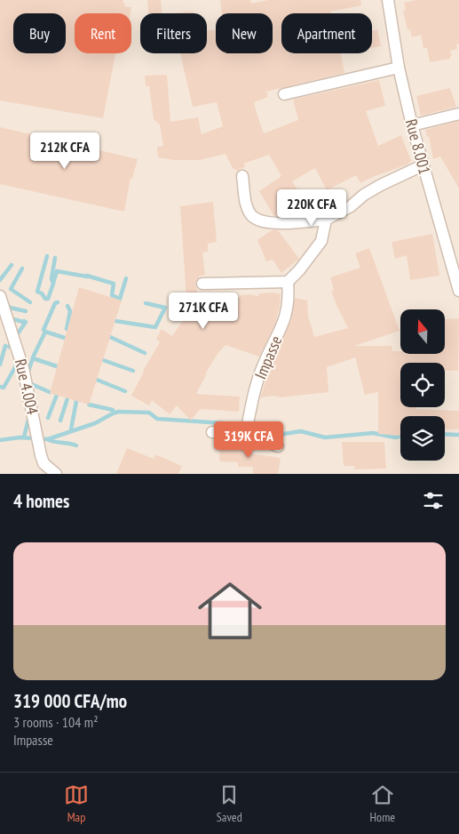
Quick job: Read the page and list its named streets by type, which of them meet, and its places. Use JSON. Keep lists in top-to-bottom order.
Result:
{
  "streets": {
    "street": ["Rue 8.001", "Impasse", "Rue 4.004"]
  },
  "north": "top",
  "page": {
    "chip": [
      "Buy",
      "Rent",
      "Filters",
      "New",
      "Apartment"
    ],
    "price": [
      "212K CFA",
      "220K CFA",
      "271K CFA",
      "319K CFA"
    ],
    "heading": "4 homes",
    "list": [
      {
        "name": "319 000 CFA/mo",
        "note": "3 rooms · 104 m² · Impasse"
      }
    ],
    "tabs": ["Map", "Saved", "Home"]
  }
}
